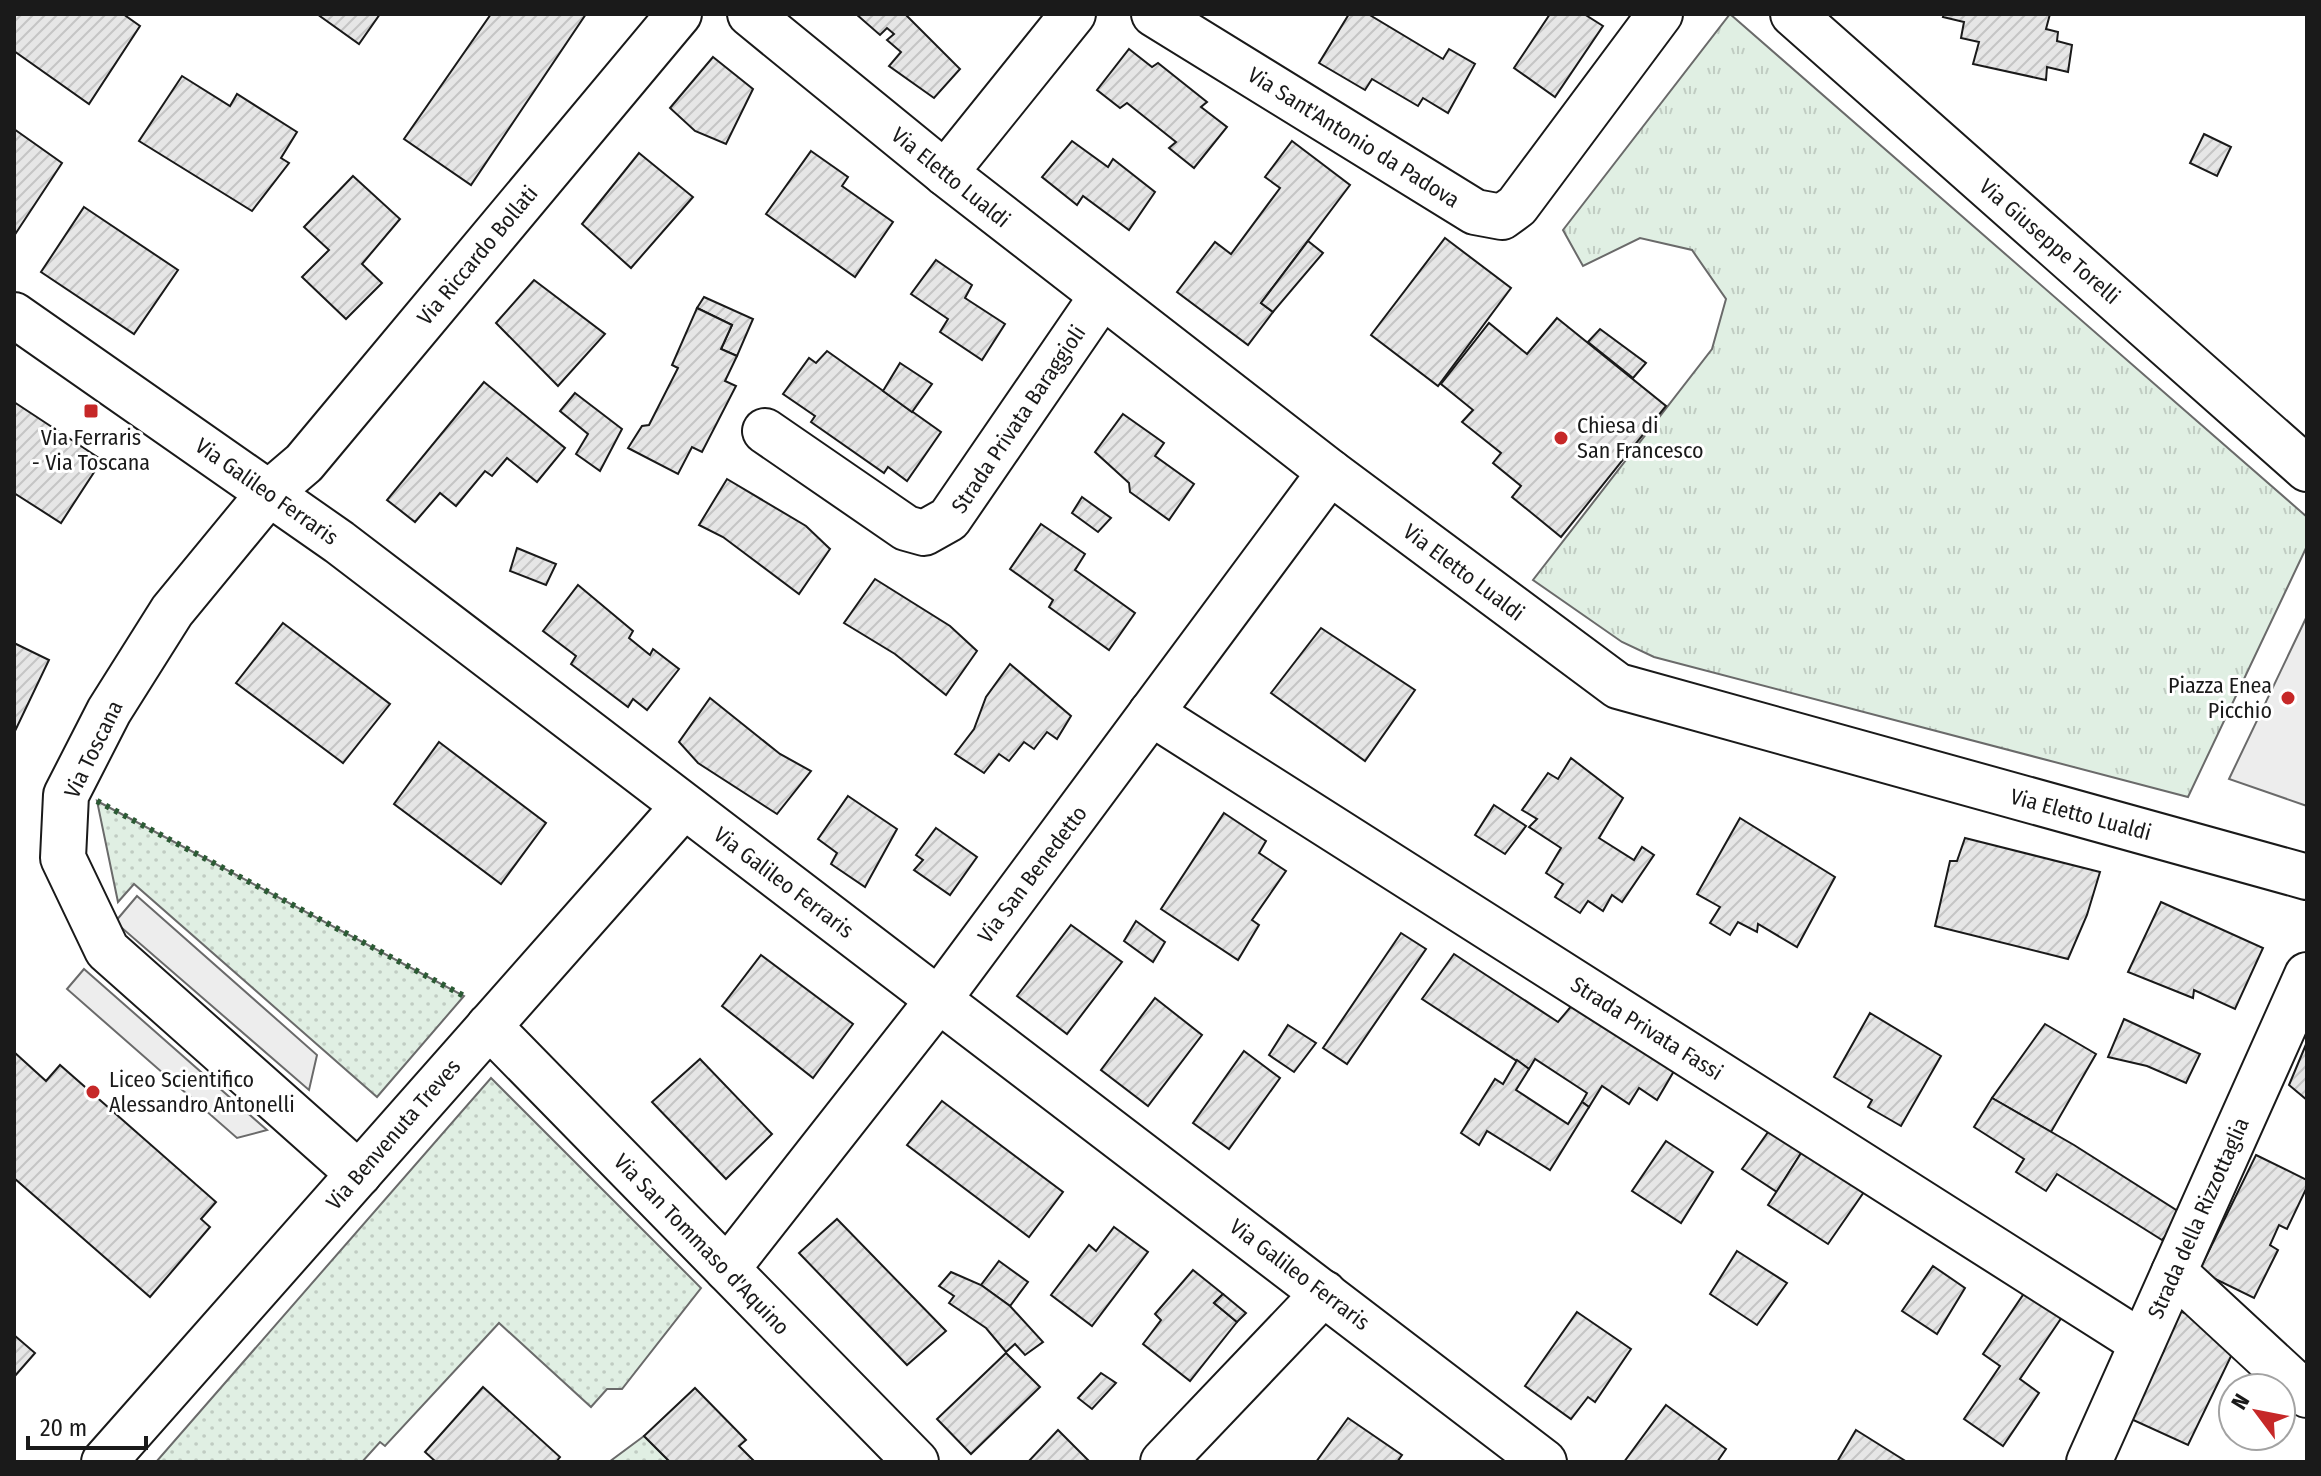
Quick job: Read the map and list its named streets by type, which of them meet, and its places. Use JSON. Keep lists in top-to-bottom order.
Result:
{
  "streets": {
    "street": [
      "Via Sant'Antonio da Padova",
      "Via Eletto Lualdi",
      "Via Giuseppe Torelli",
      "Via Riccardo Bollati",
      "Strada Privata Baraggioli",
      "Via Galileo Ferraris",
      "Via Toscana",
      "Via San Benedetto",
      "Strada Privata Fassi",
      "Via Benvenuta Treves",
      "Strada della Rizzottaglia",
      "Via San Tommaso d'Aquino"
    ]
  },
  "crossings": [
    ["Via Eletto Lualdi", "Strada Privata Baraggioli"],
    ["Via Eletto Lualdi", "Via San Benedetto"],
    ["Via Riccardo Bollati", "Via Galileo Ferraris"],
    ["Via Riccardo Bollati", "Via Toscana"],
    ["Via Galileo Ferraris", "Via Toscana"],
    ["Via Galileo Ferraris", "Via San Benedetto"],
    ["Via Galileo Ferraris", "Via Benvenuta Treves"],
    ["Via Toscana", "Via Benvenuta Treves"],
    ["Via San Benedetto", "Strada Privata Fassi"],
    ["Via San Benedetto", "Via San Tommaso d'Aquino"],
    ["Strada Privata Fassi", "Strada della Rizzottaglia"],
    ["Via Benvenuta Treves", "Via San Tommaso d'Aquino"]
  ],
  "places": {
    "transit": ["Via Ferraris - Via Toscana"],
    "other": ["Chiesa di San Francesco", "Piazza Enea Picchio", "Liceo Scientifico Alessandro Antonelli"]
  },
  "scale_bar": "20 m",
  "north": "top left"
}
